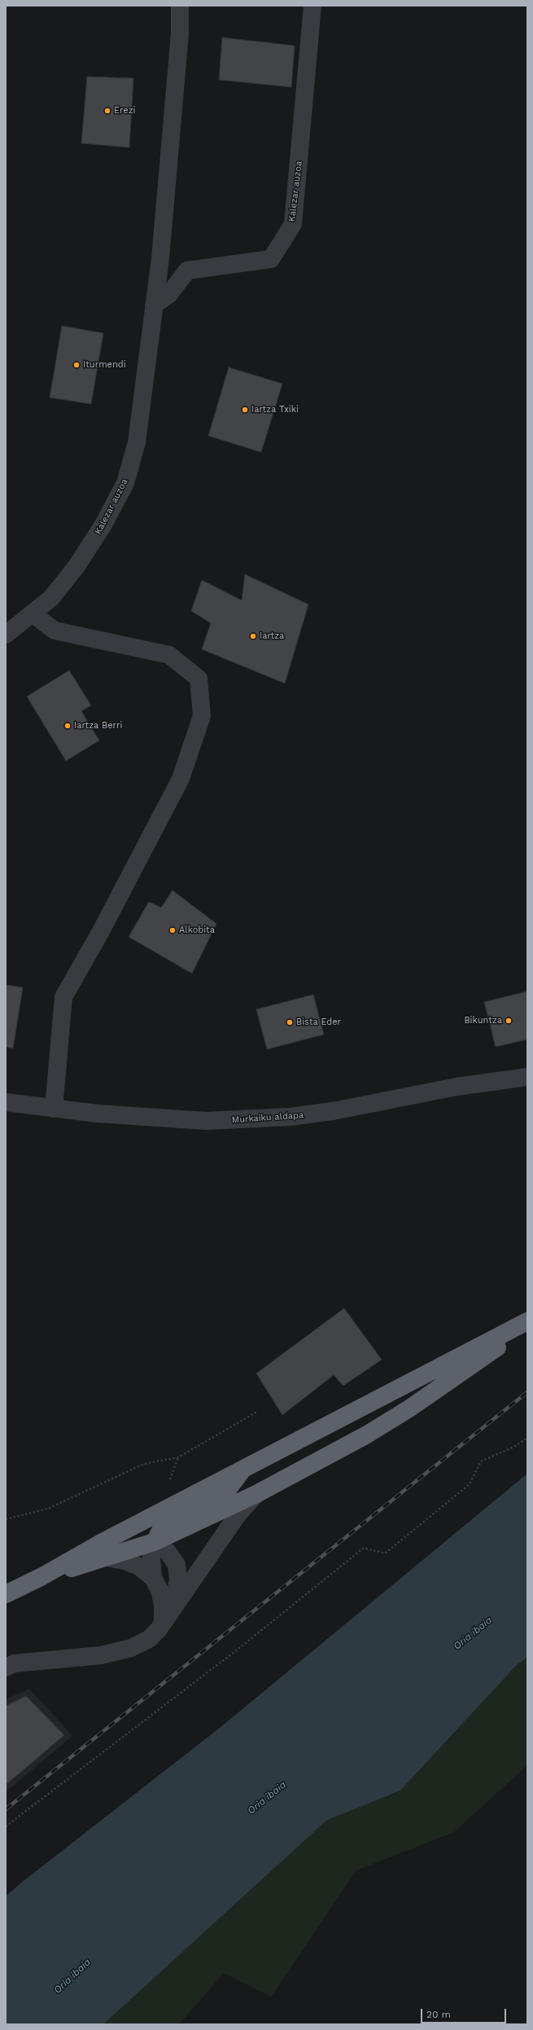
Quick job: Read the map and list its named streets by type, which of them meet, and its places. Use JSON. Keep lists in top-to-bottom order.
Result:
{
  "streets": {
    "street": ["Kalezar auzoa", "Murkaiku aldapa"]
  },
  "water": ["Oria ibaia"],
  "places": [
    "Erezi",
    "Iturmendi",
    "Iartza Txiki",
    "Iartza",
    "Iartza Berri",
    "Alkobita",
    "Bikuntza",
    "Bista Eder"
  ],
  "scale_bar": "20 m"
}
